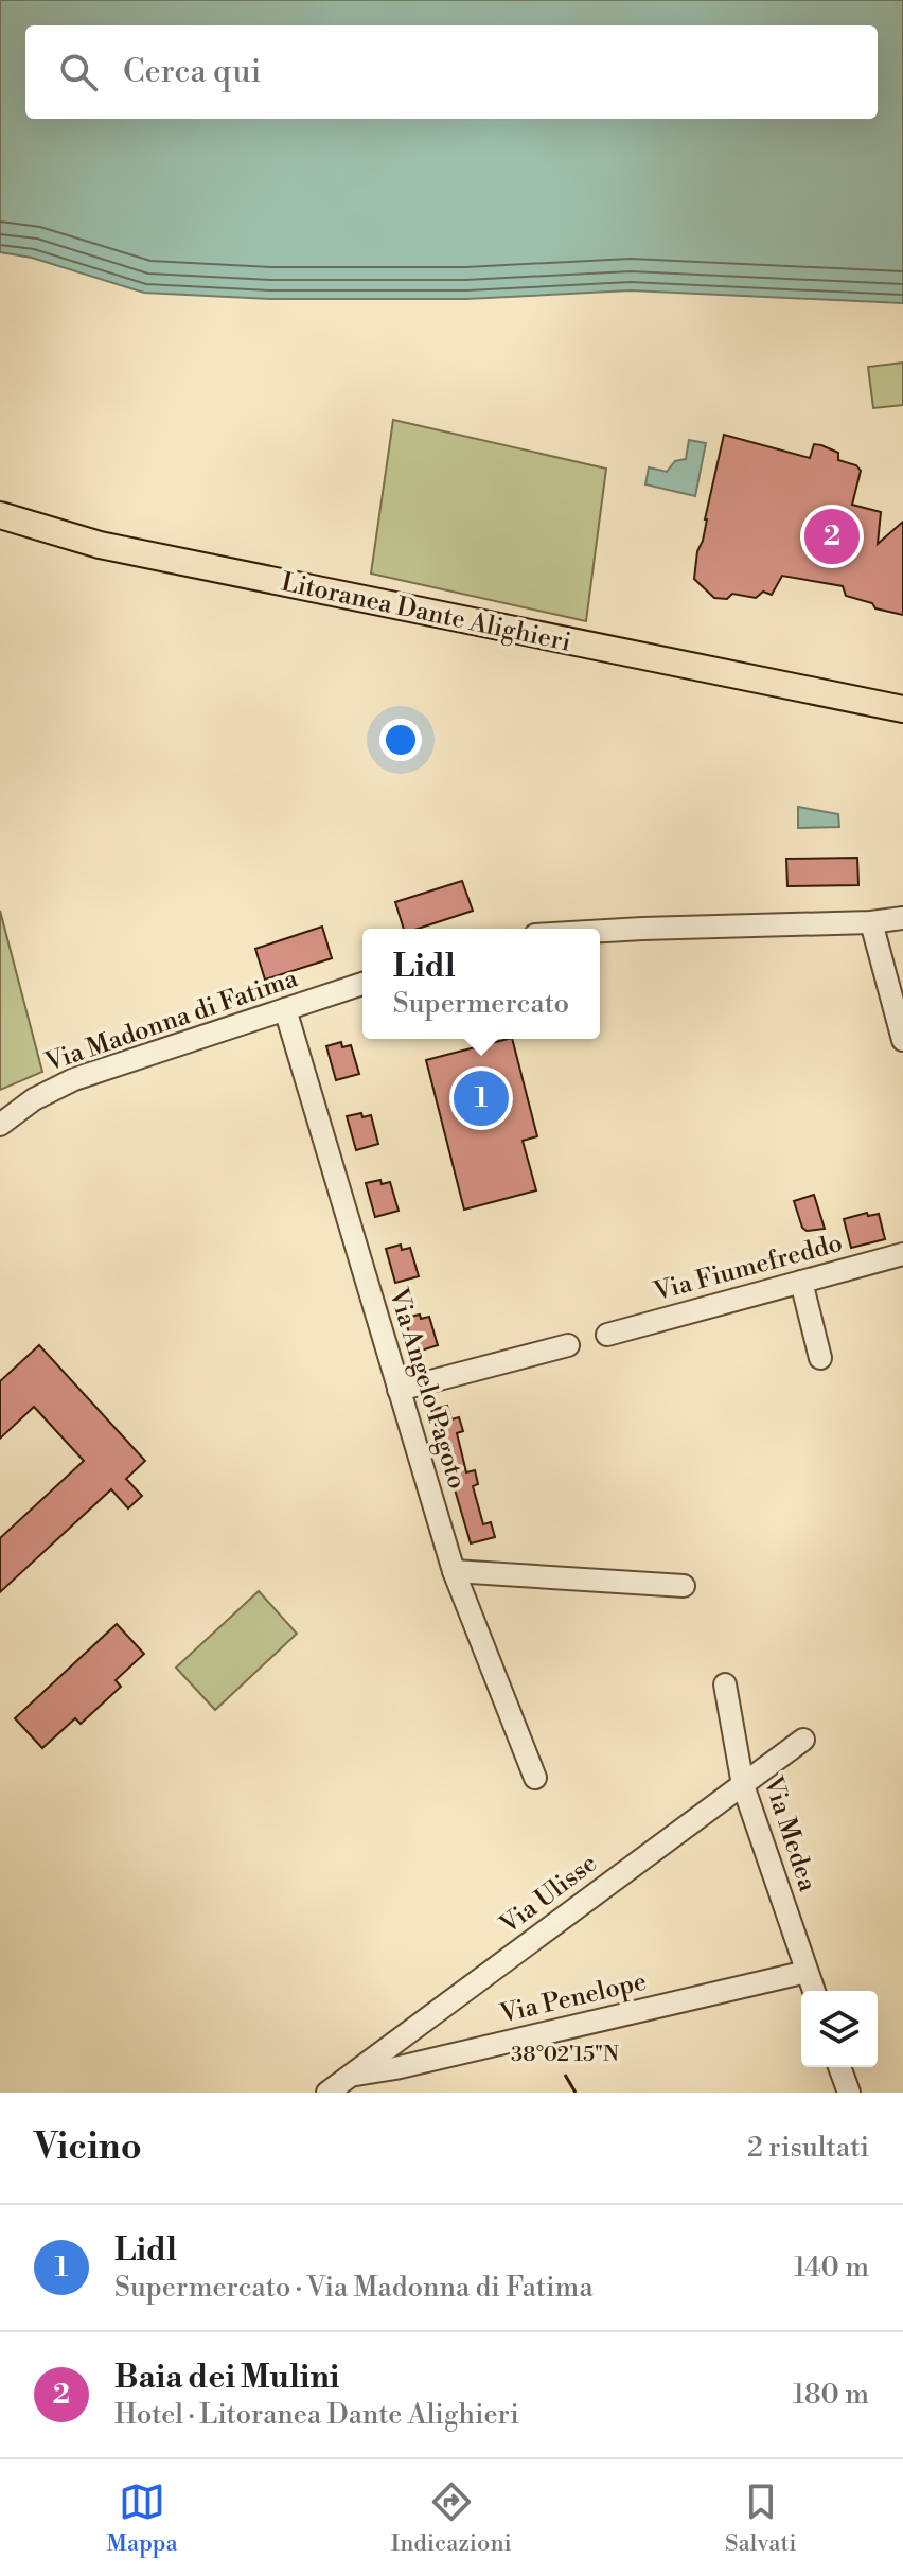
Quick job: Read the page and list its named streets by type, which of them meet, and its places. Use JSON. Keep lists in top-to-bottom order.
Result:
{
  "streets": {
    "main road": ["Litoranea Dante Alighieri"],
    "street": [
      "Via Madonna di Fatima",
      "Via Fiumefreddo",
      "Via Angelo Pagoto",
      "Via Medea",
      "Via Ulisse",
      "Via Penelope"
    ]
  },
  "crossings": [
    ["Via Madonna di Fatima", "Via Angelo Pagoto"],
    ["Via Medea", "Via Ulisse"],
    ["Via Medea", "Via Penelope"],
    ["Via Ulisse", "Via Penelope"]
  ],
  "page": {
    "search": "Cerca qui",
    "pins": ["2", "1"],
    "popup": ["Lidl", "Supermercato"],
    "heading": ["Vicino", "2 risultati"],
    "list": [
      {
        "mark": "1",
        "name": "Lidl",
        "note": "Supermercato · Via Madonna di Fatima",
        "value": "140 m"
      },
      {
        "mark": "2",
        "name": "Baia dei Mulini",
        "note": "Hotel · Litoranea Dante Alighieri",
        "value": "180 m"
      }
    ],
    "nav": ["Mappa", "Indicazioni", "Salvati"]
  },
  "coordinates": ["38°02'15\"N"]
}
